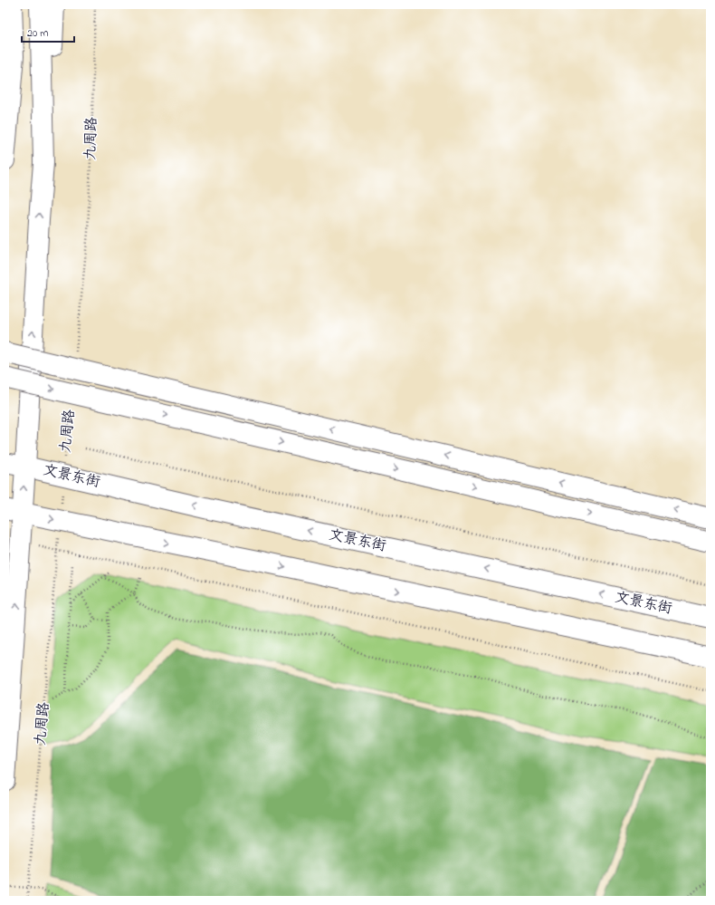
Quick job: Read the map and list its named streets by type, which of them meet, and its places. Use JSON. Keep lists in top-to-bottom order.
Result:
{
  "streets": {
    "main road": ["文景东街"],
    "path": ["九周路"]
  },
  "crossings": [
    ["九周路", "文景东街"]
  ],
  "scale_bar": "20 m"
}
